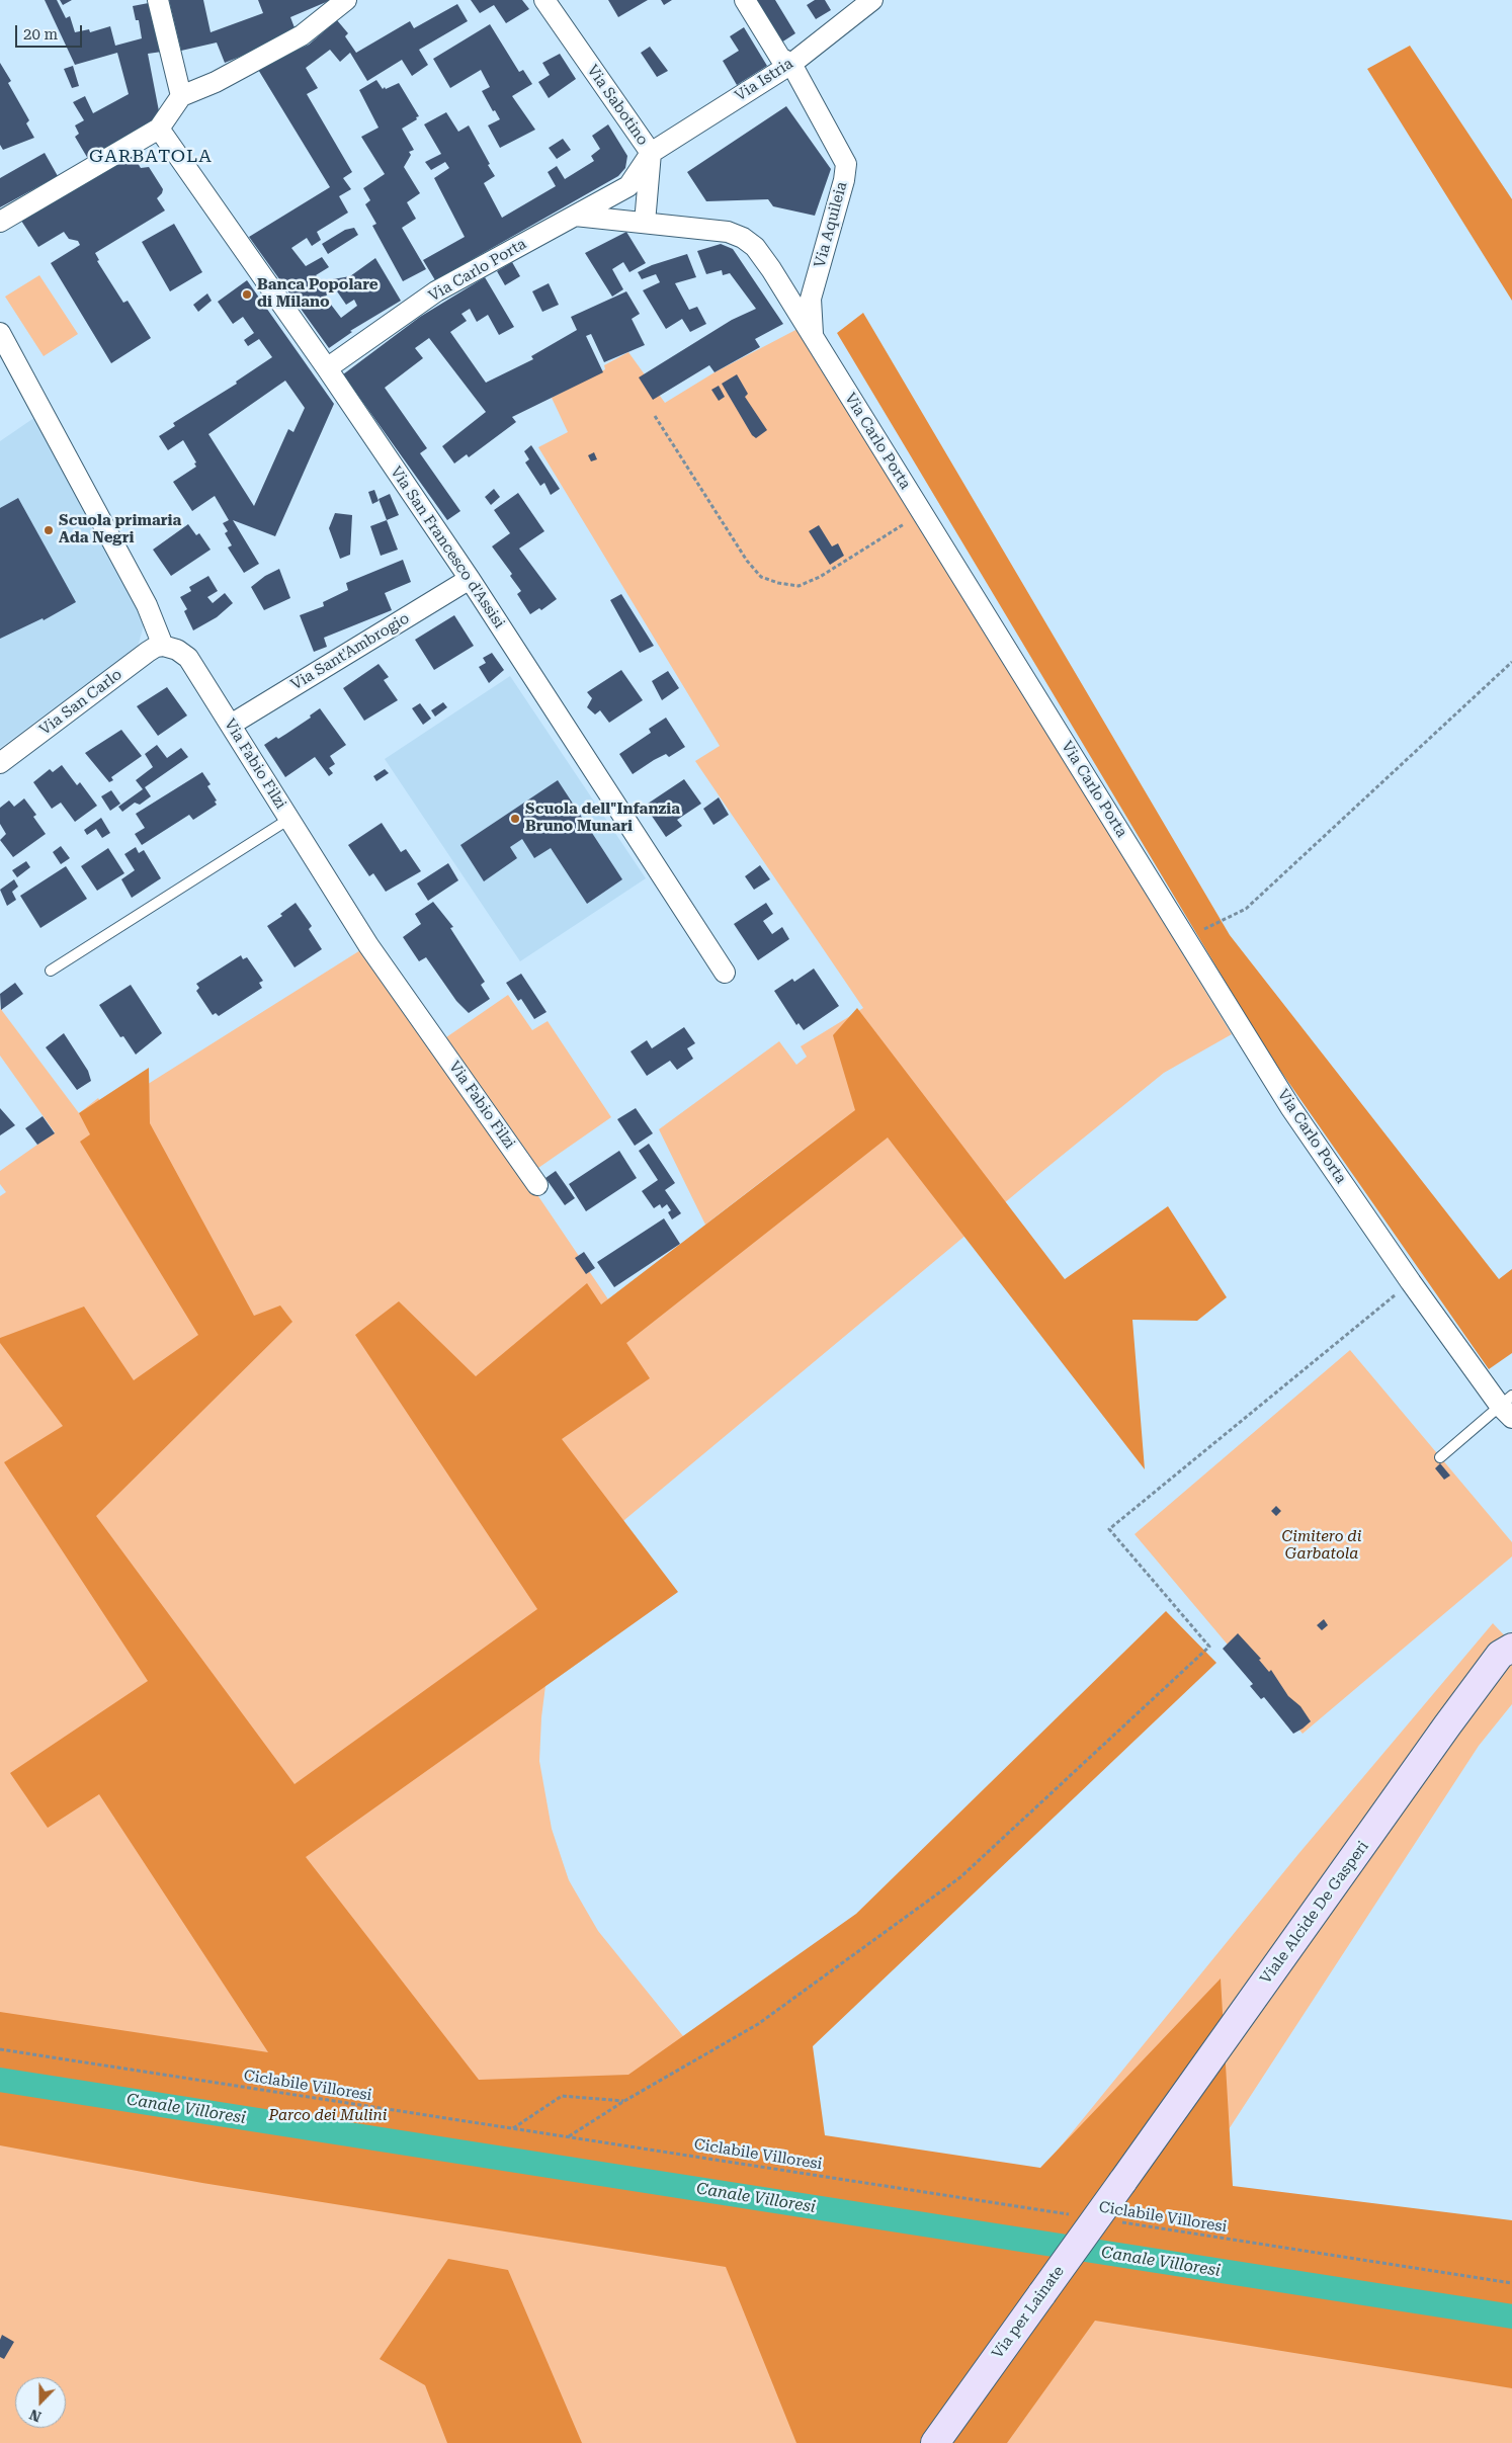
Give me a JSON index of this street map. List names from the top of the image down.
{
  "streets": {
    "street": [
      "Via Istria",
      "Via Sabotino",
      "Via Aquileia",
      "Via Carlo Porta",
      "Via San Francesco d'Assisi",
      "Via Sant'Ambrogio",
      "Via San Carlo",
      "Via Fabio Filzi",
      "Viale Alcide De Gasperi",
      "Via per Lainate"
    ],
    "path": ["Ciclabile Villoresi"]
  },
  "crossings": [
    ["Via Istria", "Via Sabotino"],
    ["Via Istria", "Via Aquileia"],
    ["Via Sabotino", "Via Carlo Porta"],
    ["Via Aquileia", "Via Carlo Porta"],
    ["Via Carlo Porta", "Via San Francesco d'Assisi"],
    ["Via San Francesco d'Assisi", "Via Sant'Ambrogio"],
    ["Via Sant'Ambrogio", "Via Fabio Filzi"],
    ["Via San Carlo", "Via Fabio Filzi"],
    ["Viale Alcide De Gasperi", "Via per Lainate"]
  ],
  "districts": ["GARBATOLA"],
  "water": ["Canale Villoresi"],
  "parks": ["Cimitero di Garbatola", "Parco dei Mulini"],
  "places": ["Banca Popolare di Milano", "Scuola primaria Ada Negri", "Scuola dell\"Infanzia Bruno Munari"],
  "scale_bar": "20 m",
  "north": "bottom"
}
